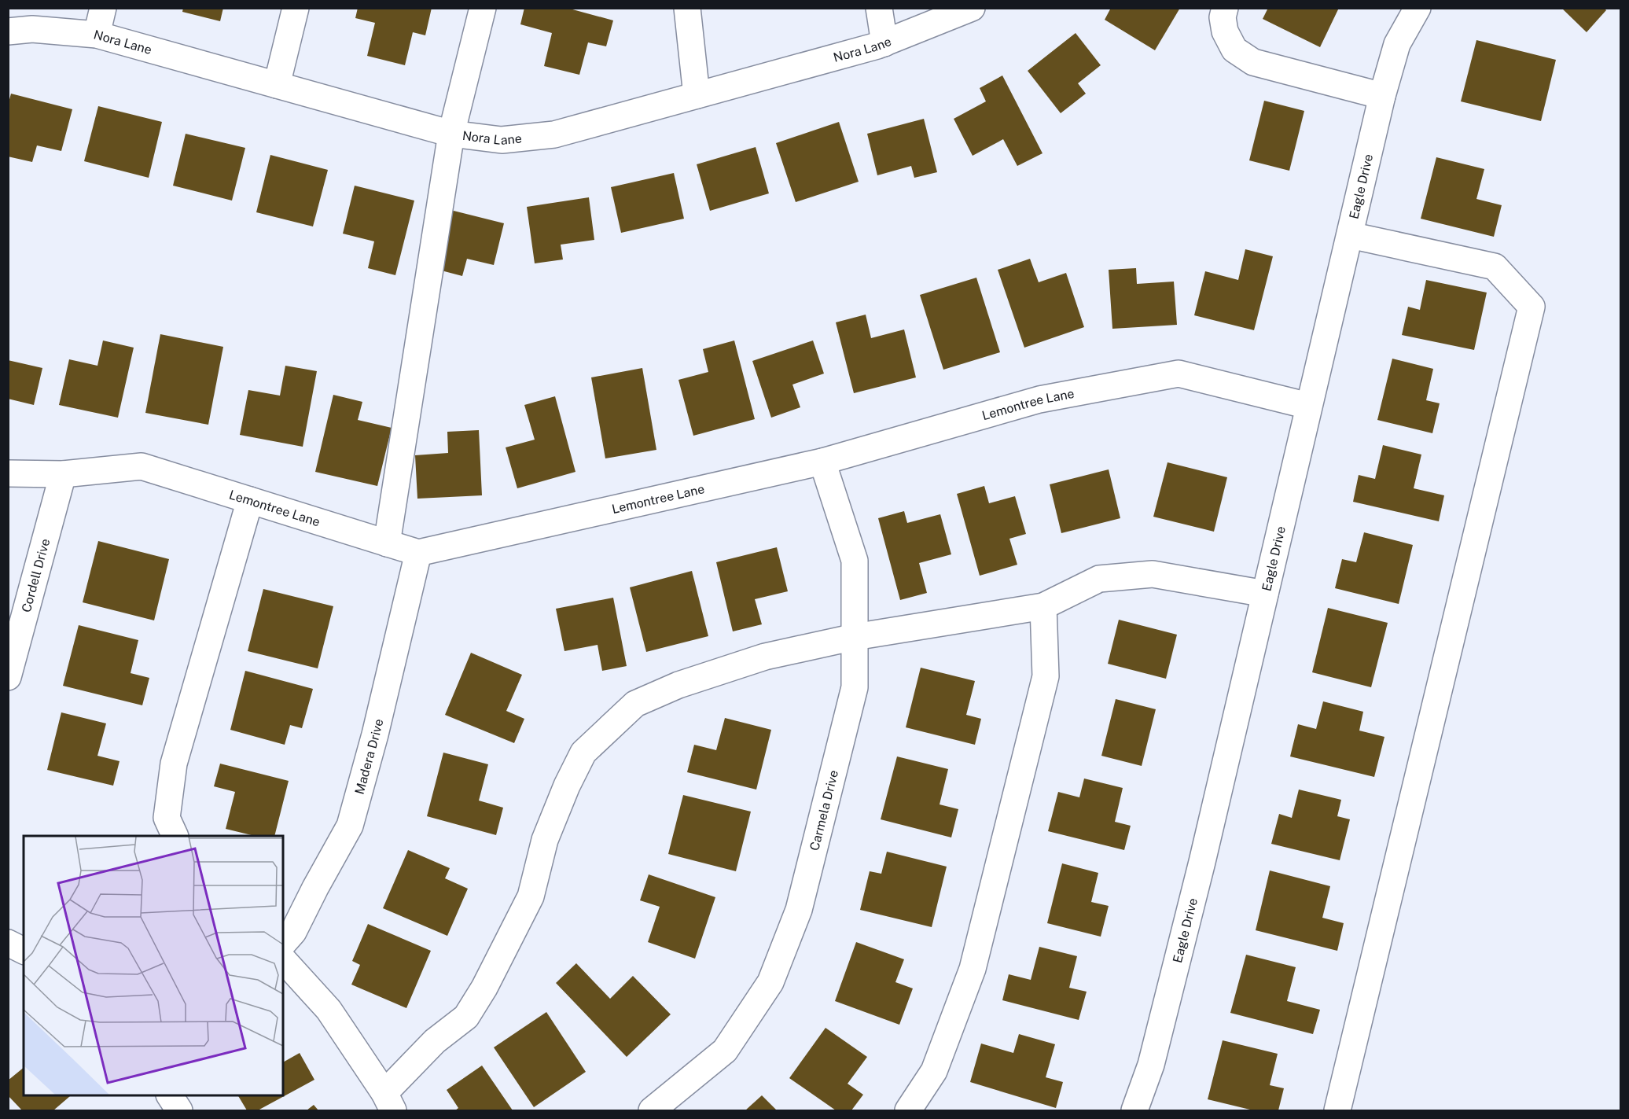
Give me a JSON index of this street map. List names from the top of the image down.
{
  "streets": {
    "street": [
      "Nora Lane",
      "Eagle Drive",
      "Lemontree Lane",
      "Cordell Drive",
      "Madera Drive",
      "Carmela Drive"
    ]
  },
  "crossings": [
    ["Eagle Drive", "Lemontree Lane"],
    ["Lemontree Lane", "Cordell Drive"],
    ["Lemontree Lane", "Madera Drive"],
    ["Lemontree Lane", "Carmela Drive"]
  ]
}
